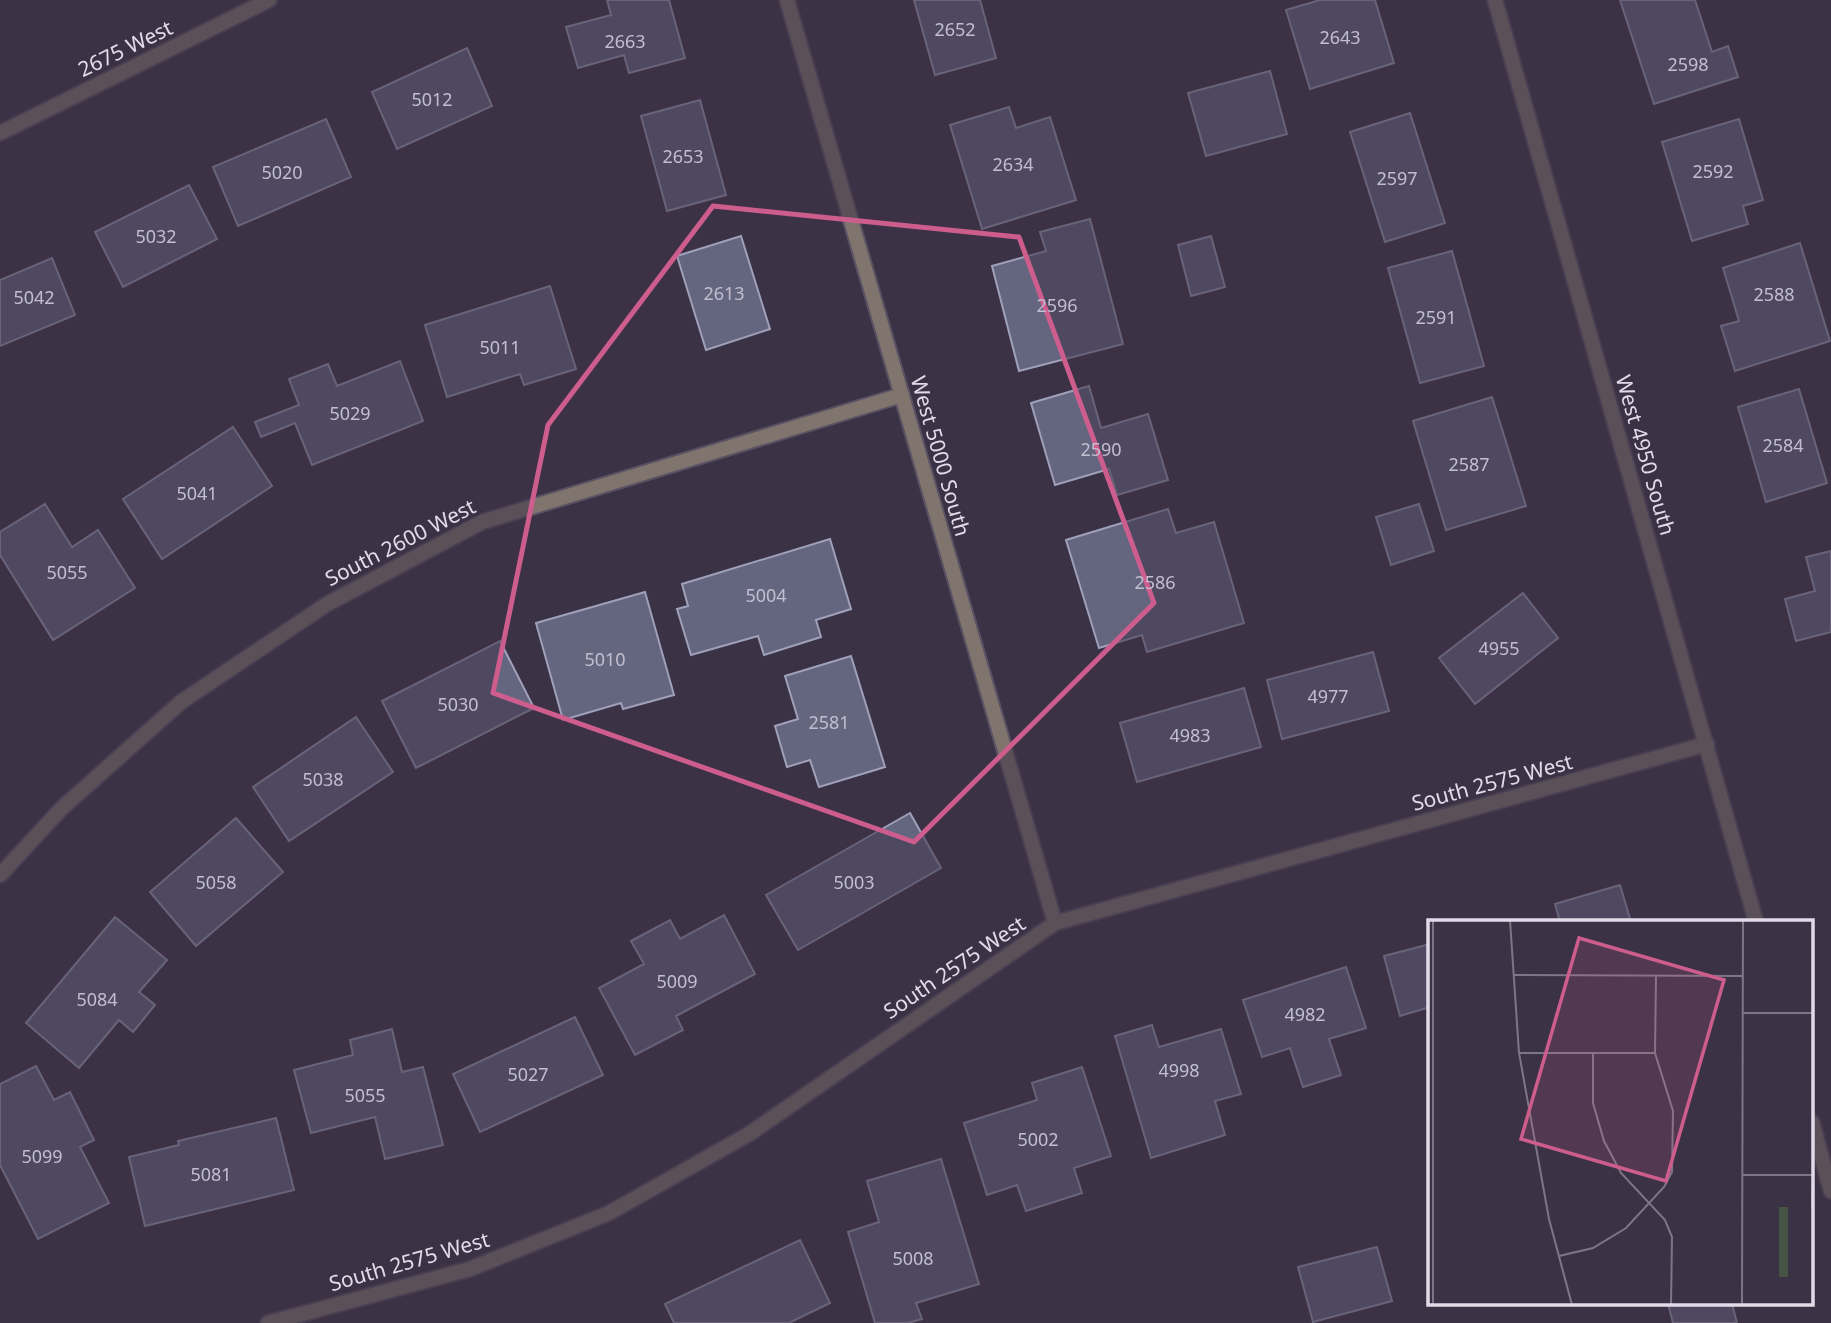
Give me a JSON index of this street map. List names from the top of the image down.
{
  "streets": {
    "street": [
      "2675 West",
      "West 4950 South",
      "West 5000 South",
      "South 2600 West",
      "South 2575 West"
    ]
  },
  "crossings": [
    ["West 4950 South", "South 2575 West"],
    ["West 5000 South", "South 2600 West"],
    ["West 5000 South", "South 2575 West"]
  ],
  "house_numbers": [
    "2652",
    "2643",
    "2663",
    "2598",
    "5012",
    "2653",
    "2634",
    "2592",
    "5020",
    "2597",
    "5032",
    "2613",
    "2588",
    "5042",
    "2596",
    "2591",
    "5011",
    "5029",
    "2584",
    "2590",
    "2587",
    "5041",
    "5055",
    "2586",
    "5004",
    "4955",
    "5010",
    "4977",
    "5030",
    "2581",
    "4983",
    "5038",
    "5058",
    "5003",
    "5009",
    "5084",
    "4982",
    "4998",
    "5027",
    "5055",
    "5002",
    "5099",
    "5081",
    "5008"
  ]
}
